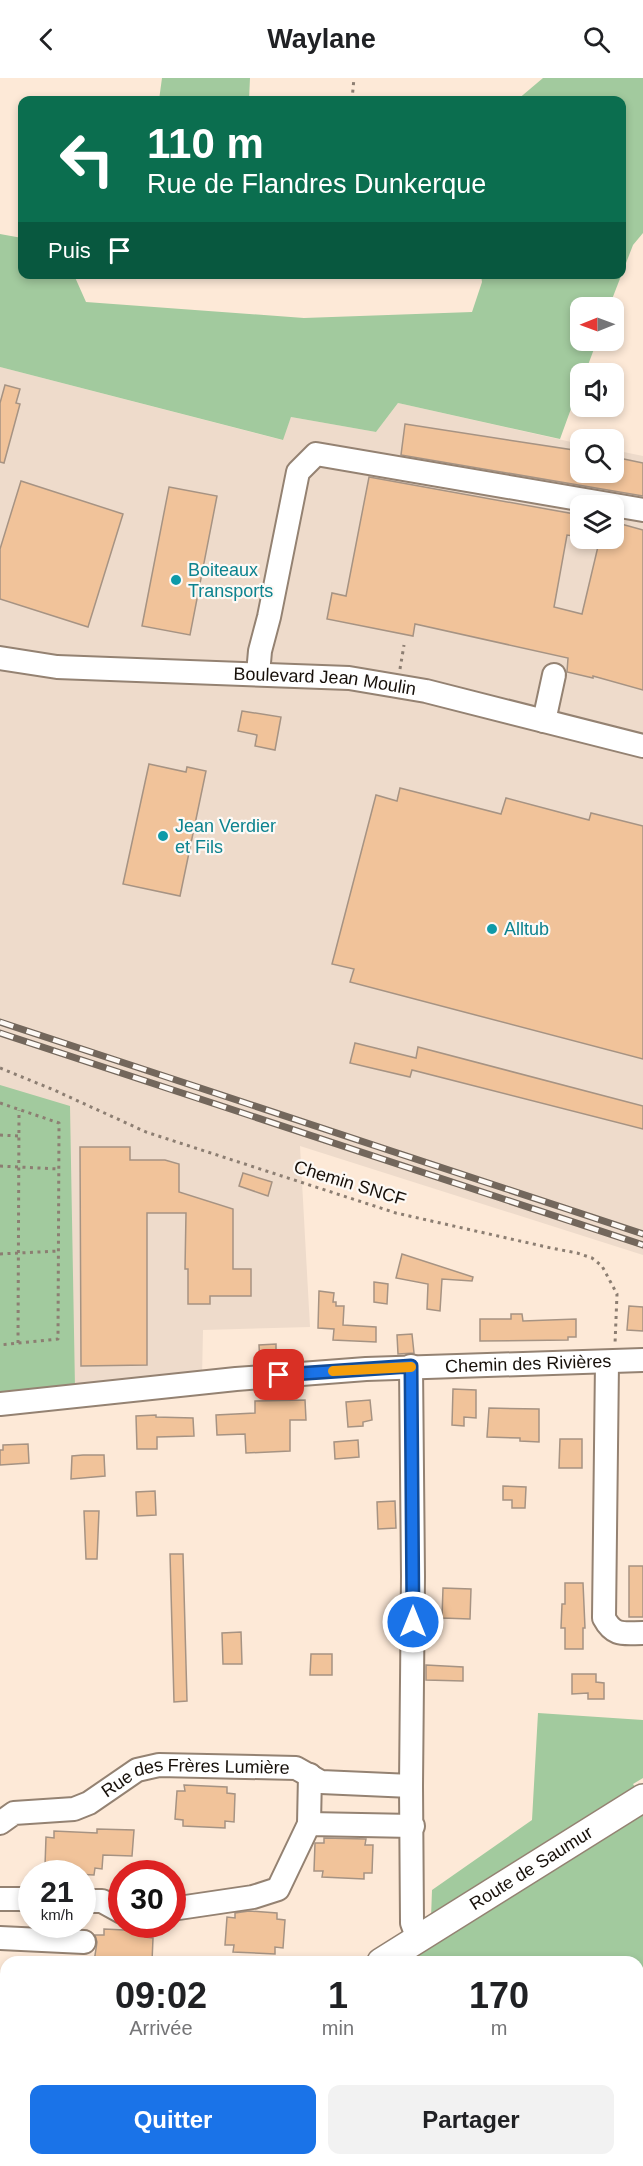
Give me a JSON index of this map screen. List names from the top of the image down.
{
  "streets": {
    "main road": ["Route de Saumur"],
    "street": ["Boulevard Jean Moulin", "Chemin des Rivières", "Rue des Frères Lumière"],
    "path": ["Chemin SNCF"]
  },
  "crossings": [
    ["Chemin SNCF", "Chemin des Rivières"]
  ],
  "places": ["Boiteaux Transports", "Jean Verdier et Fils", "Alltub"],
  "north": "left",
  "page": {
    "header": "Waylane",
    "turn": ["110 m", "Rue de Flandres Dunkerque"],
    "then": "Puis",
    "speed": "21 km/h",
    "limit": "30",
    "eta": [
      "09:02",
      "Arrivée",
      "1",
      "min",
      "170",
      "m"
    ],
    "buttons": ["Quitter", "Partager"]
  }
}
